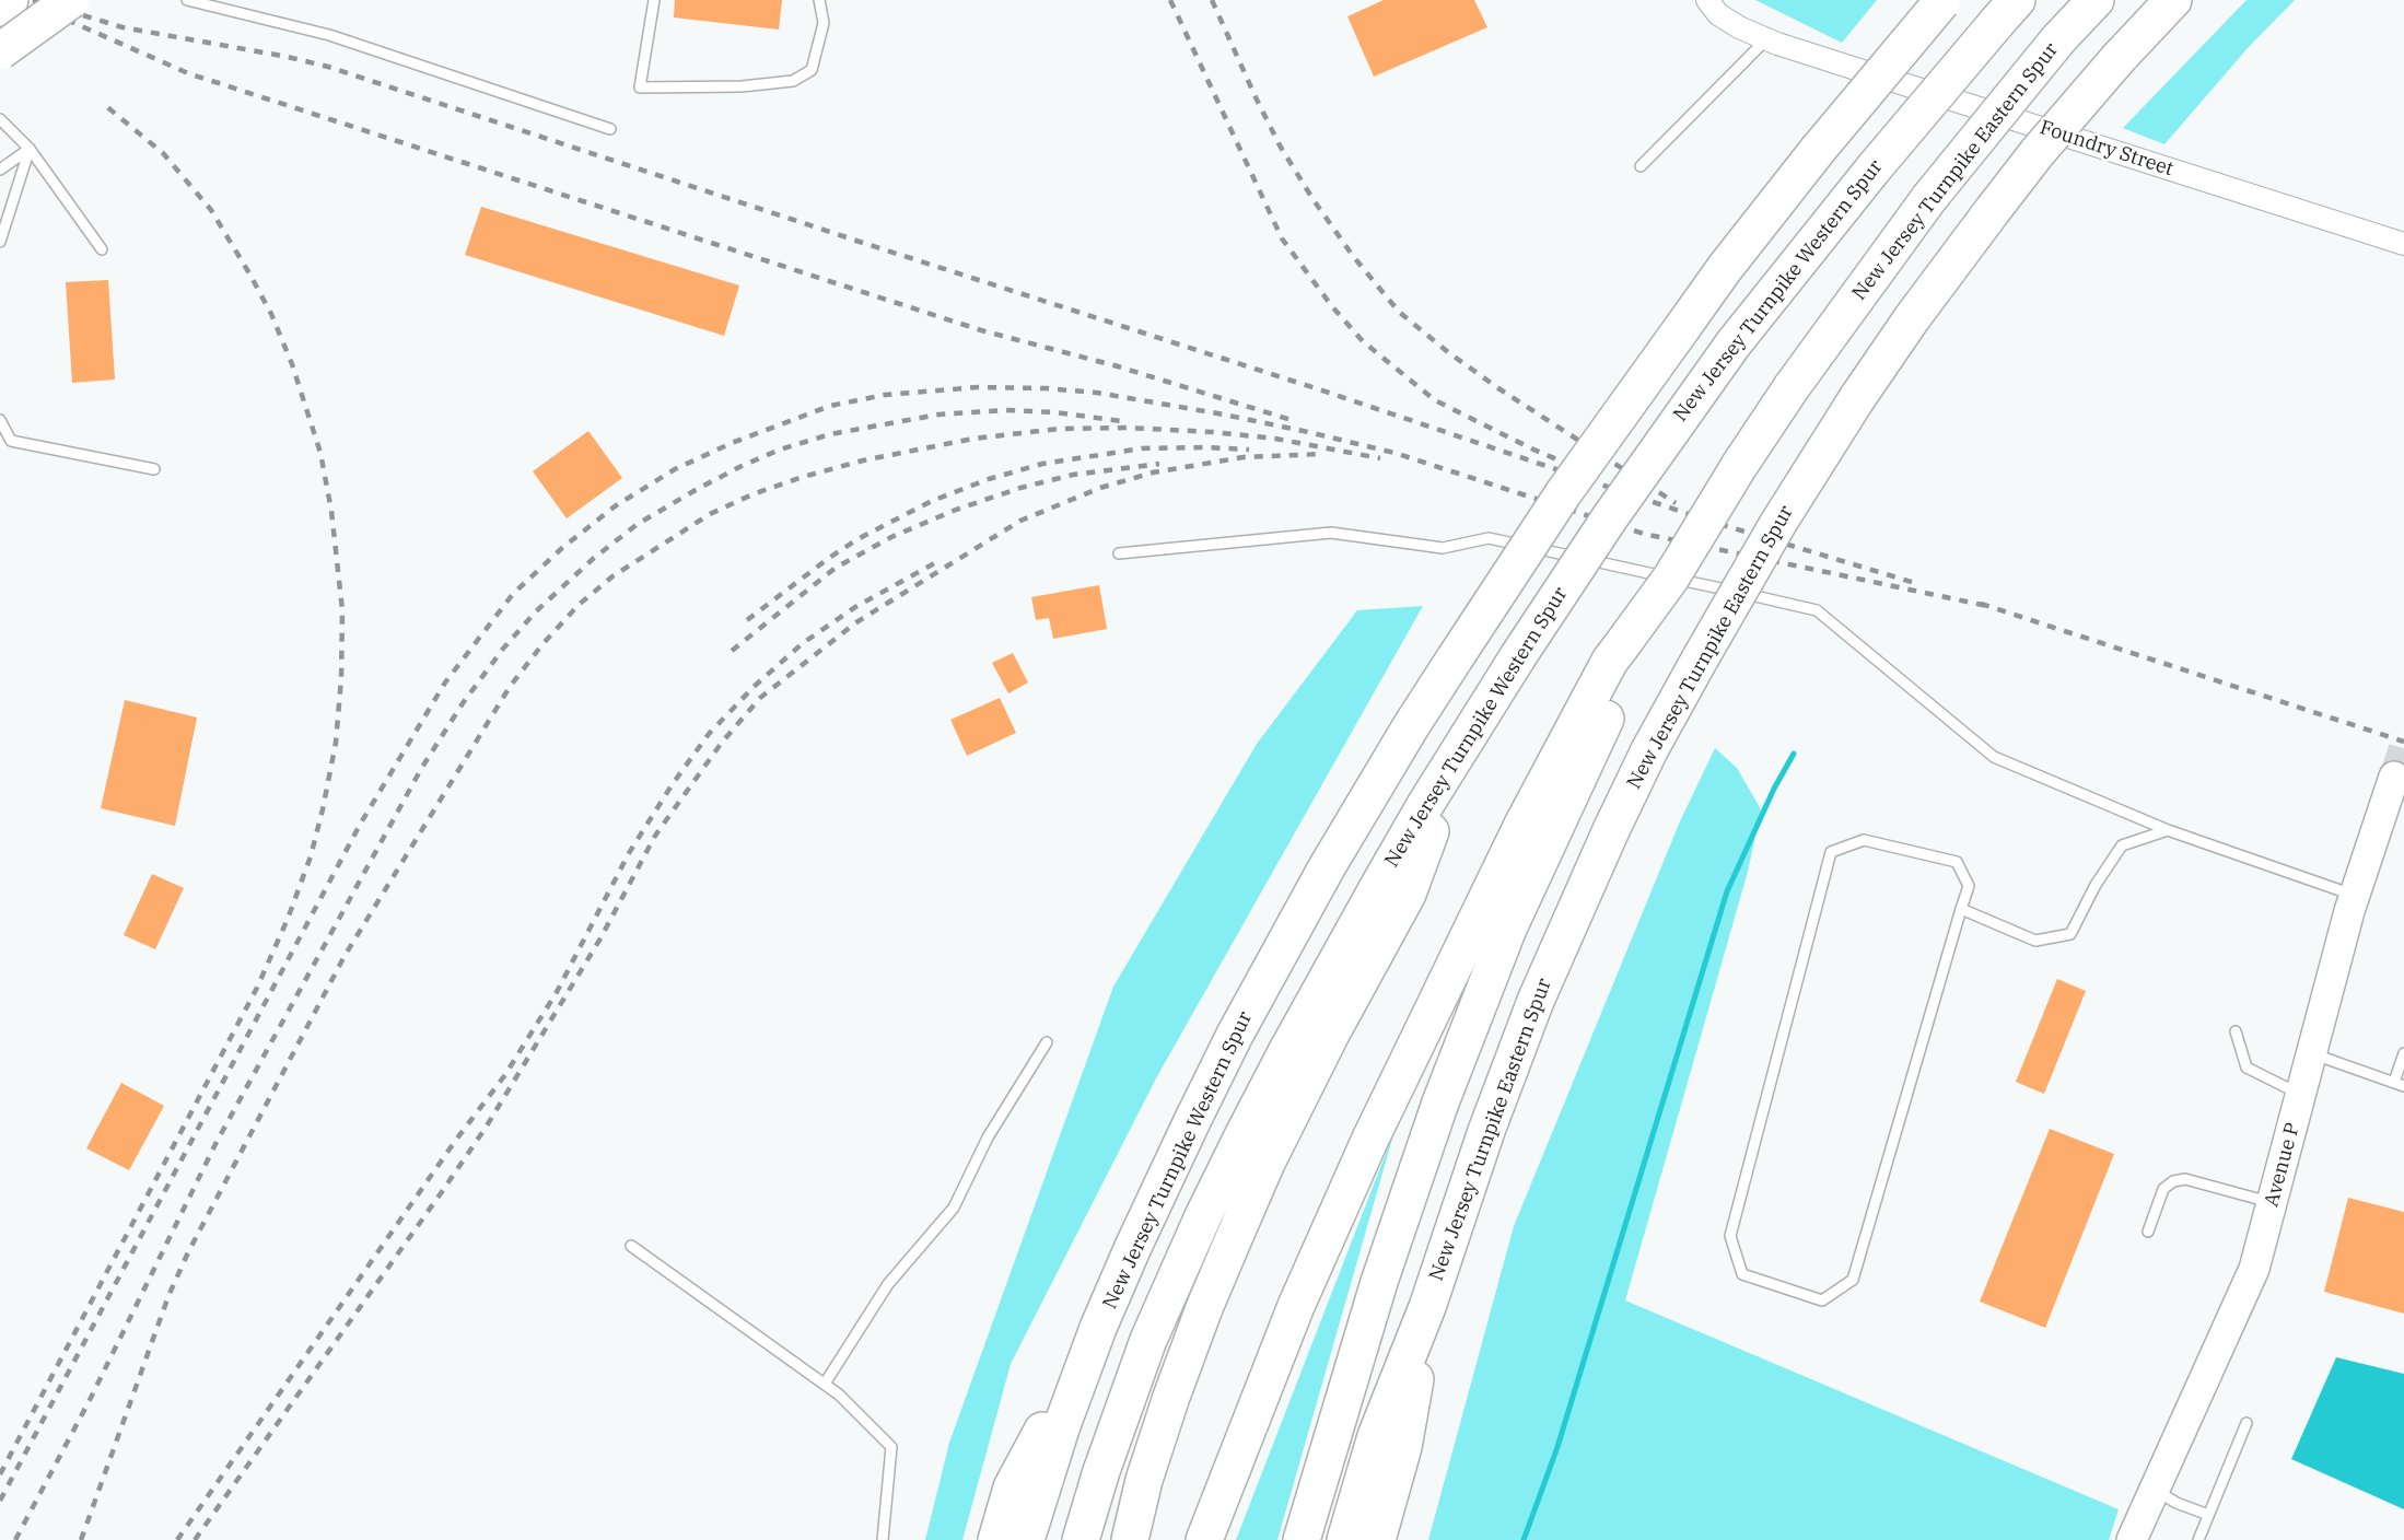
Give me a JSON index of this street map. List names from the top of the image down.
{
  "streets": {
    "highway": ["New Jersey Turnpike Eastern Spur", "New Jersey Turnpike Western Spur"],
    "street": ["Foundry Street", "Avenue P"]
  }
}
